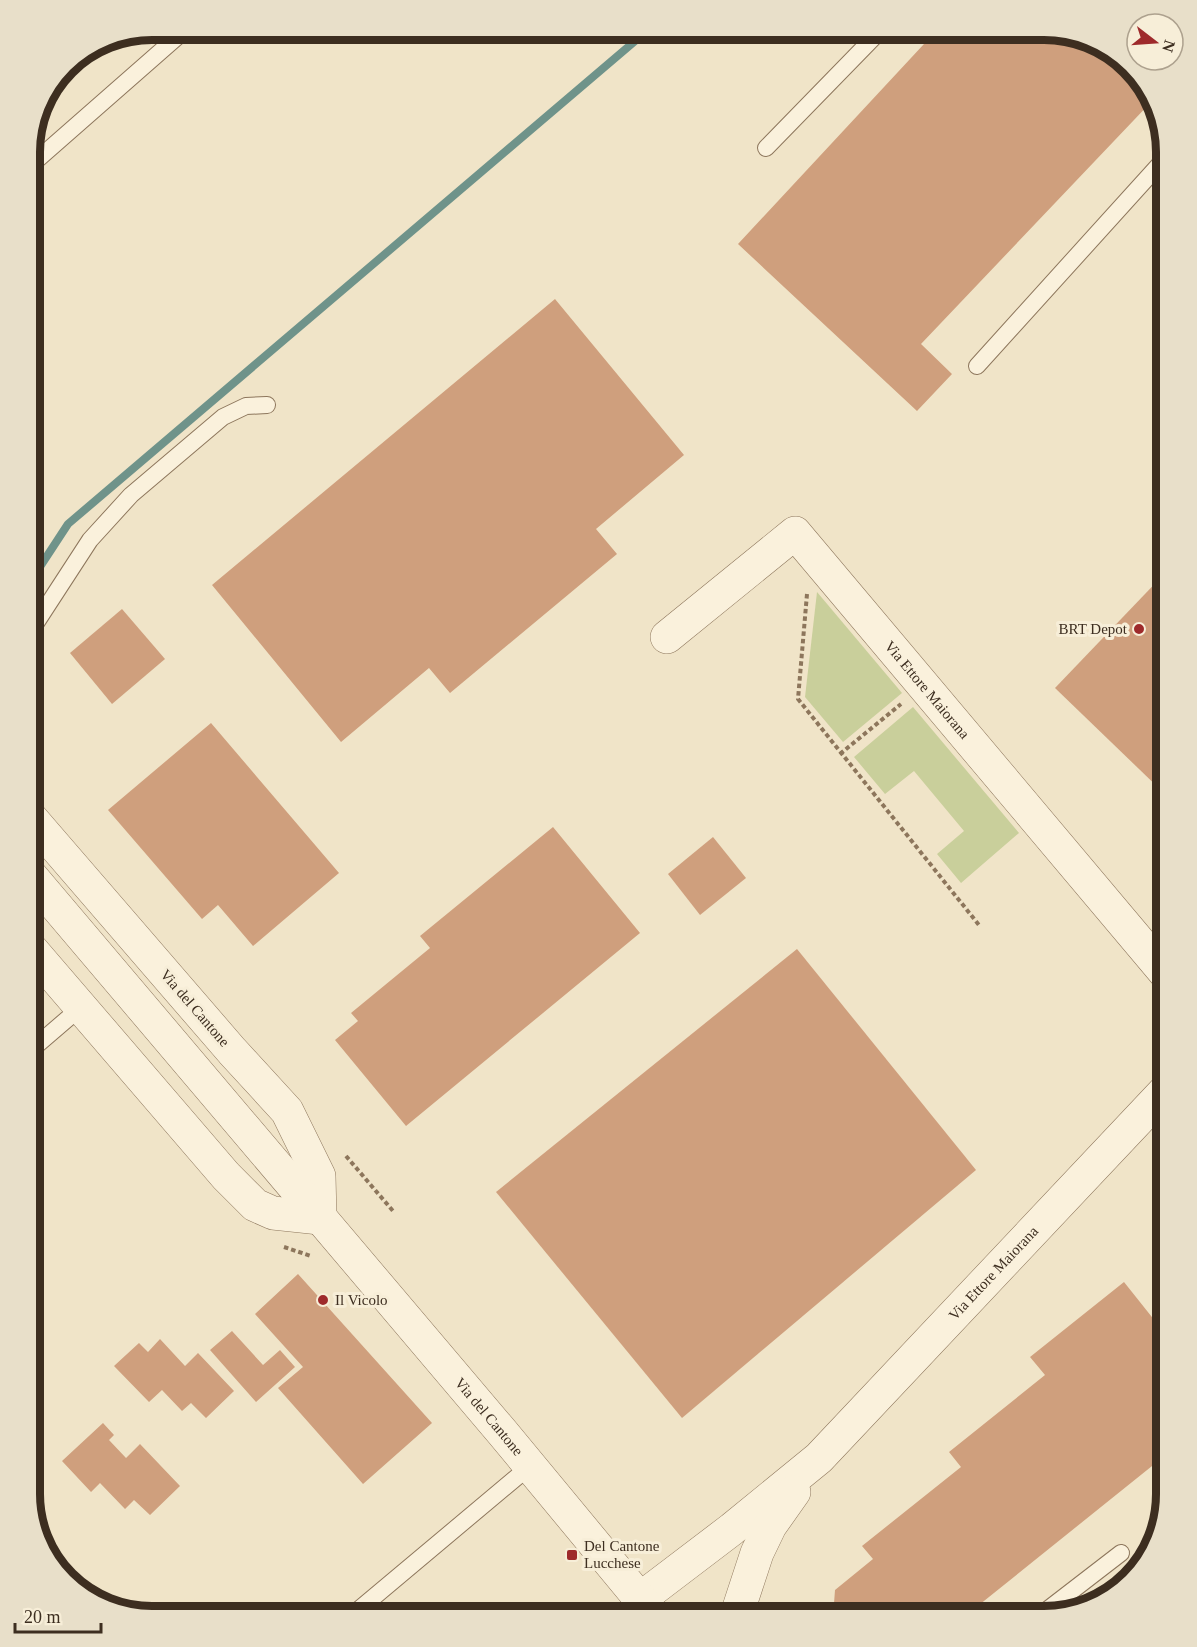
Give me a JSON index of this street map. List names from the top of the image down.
{
  "streets": {
    "street": ["Via Ettore Maiorana", "Via del Cantone"]
  },
  "places": {
    "other": ["BRT Depot", "Il Vicolo"],
    "transit": ["Del Cantone Lucchese"]
  },
  "scale_bar": "20 m",
  "north": "right"
}
